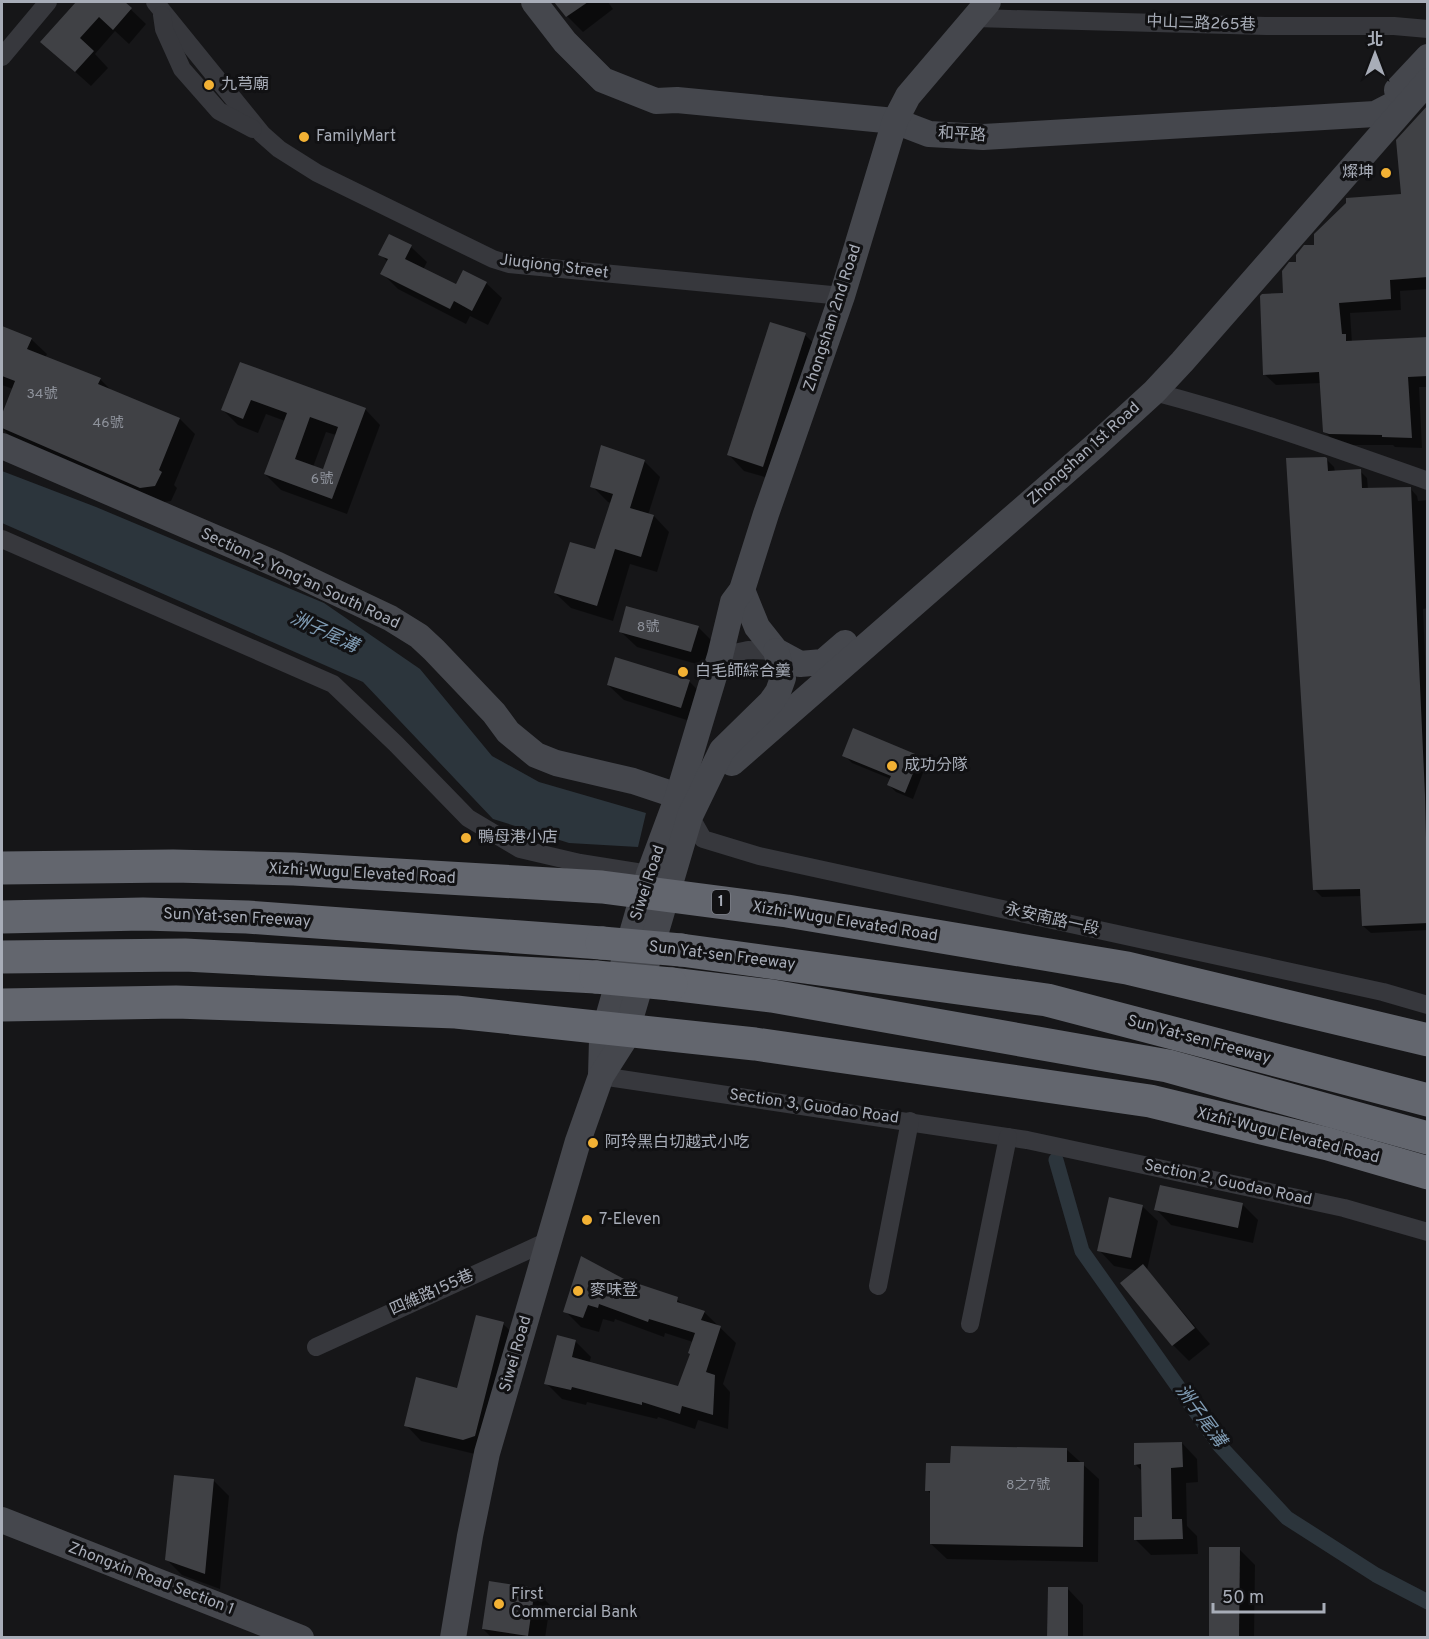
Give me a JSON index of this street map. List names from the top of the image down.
{
  "streets": {
    "highway": ["Xizhi-Wugu Elevated Road", "1", "Sun Yat-sen Freeway"],
    "street": [
      "中山二路265巷",
      "和平路",
      "Jiuqiong Street",
      "Zhongshan 2nd Road",
      "Zhongshan 1st Road",
      "Section 2, Yong'an South Road",
      "Siwei Road",
      "永安南路一段",
      "Section 3, Guodao Road",
      "Section 2, Guodao Road",
      "四維路155巷",
      "Zhongxin Road Section 1"
    ]
  },
  "crossings": [
    ["中山二路265巷", "Zhongshan 2nd Road"],
    ["和平路", "Zhongshan 2nd Road"],
    ["和平路", "Zhongshan 1st Road"],
    ["Jiuqiong Street", "Zhongshan 2nd Road"],
    ["Zhongshan 2nd Road", "Zhongshan 1st Road"],
    ["Zhongshan 2nd Road", "Section 2, Yong'an South Road"],
    ["Zhongshan 2nd Road", "Siwei Road"],
    ["Zhongshan 2nd Road", "永安南路一段"],
    ["Zhongshan 1st Road", "Section 2, Yong'an South Road"],
    ["Zhongshan 1st Road", "Siwei Road"],
    ["Zhongshan 1st Road", "永安南路一段"],
    ["Section 2, Yong'an South Road", "Siwei Road"],
    ["Section 2, Yong'an South Road", "永安南路一段"],
    ["Siwei Road", "永安南路一段"],
    ["Siwei Road", "Section 3, Guodao Road"],
    ["Siwei Road", "四維路155巷"],
    ["Section 3, Guodao Road", "Section 2, Guodao Road"]
  ],
  "water": ["洲子尾溝"],
  "places": [
    "九芎廟",
    "FamilyMart",
    "燦坤",
    "白毛師綜合羹",
    "成功分隊",
    "鴨母港小店",
    "阿玲黑白切越式小吃",
    "7-Eleven",
    "麥味登",
    "First Commercial Bank"
  ],
  "house_numbers": [
    "34號",
    "46號",
    "6號",
    "8號",
    "8之7號"
  ],
  "scale_bar": "50 m",
  "north": "top"
}
